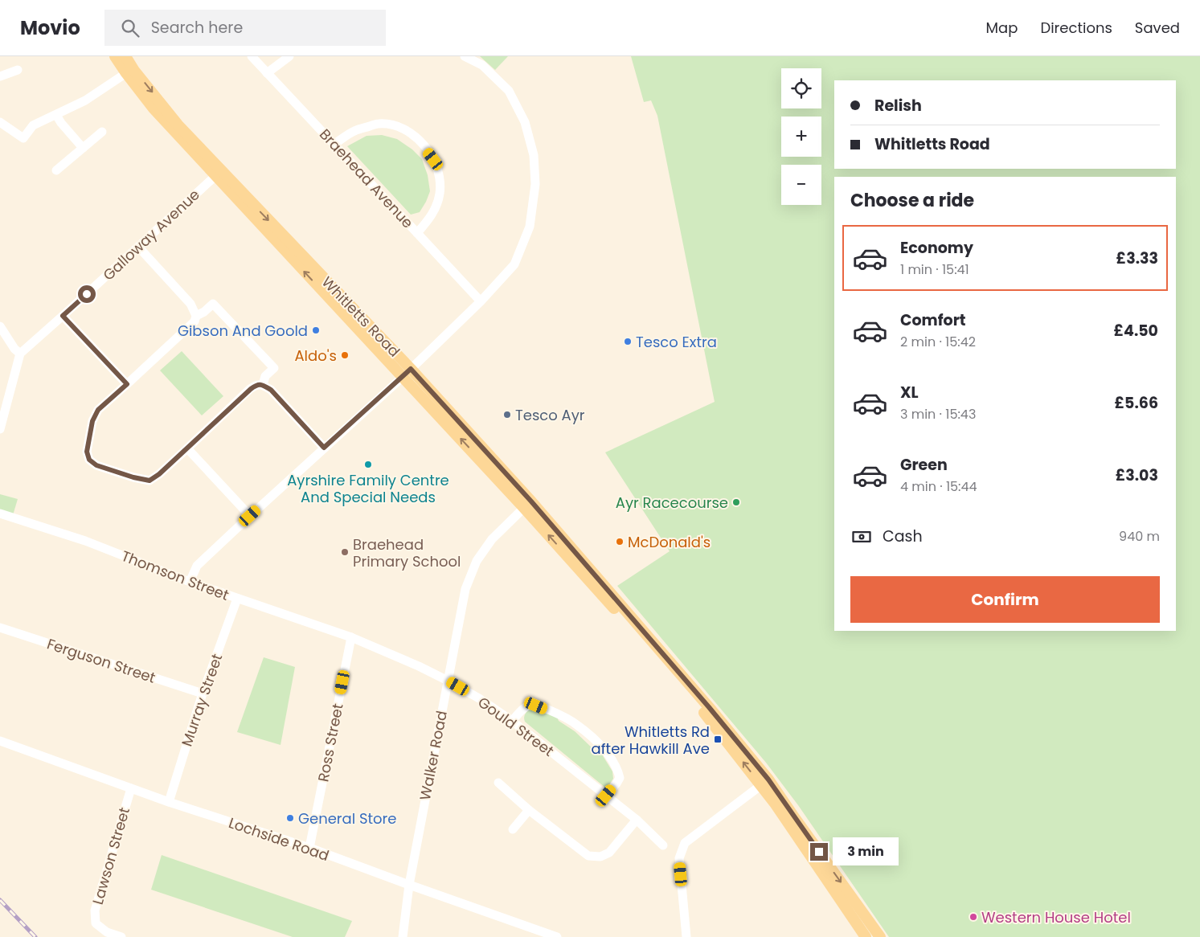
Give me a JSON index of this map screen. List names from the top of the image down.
{
  "streets": {
    "main road": ["Whitletts Road"],
    "street": [
      "Braehead Avenue",
      "Galloway Avenue",
      "Thomson Street",
      "Ferguson Street",
      "Murray Street",
      "Gould Street",
      "Ross Street",
      "Walker Road",
      "Lochside Road",
      "Lawson Street"
    ]
  },
  "crossings": [
    ["Galloway Avenue", "Whitletts Road"],
    ["Whitletts Road", "Walker Road"],
    ["Thomson Street", "Murray Street"],
    ["Thomson Street", "Gould Street"],
    ["Thomson Street", "Ross Street"],
    ["Ferguson Street", "Murray Street"],
    ["Murray Street", "Lochside Road"],
    ["Gould Street", "Ross Street"],
    ["Gould Street", "Walker Road"],
    ["Ross Street", "Lochside Road"],
    ["Walker Road", "Lochside Road"],
    ["Lochside Road", "Lawson Street"]
  ],
  "places": {
    "other": [
      "Gibson And Goold",
      "Tesco Extra",
      "Aldo's",
      "Tesco Ayr",
      "Ayrshire Family Centre And Special Needs",
      "Ayr Racecourse",
      "McDonald's",
      "Braehead Primary School",
      "General Store",
      "Western House Hotel"
    ],
    "transit": ["Whitletts Rd after Hawkill Ave"]
  },
  "page": {
    "header": "Movio",
    "search": "Search here",
    "nav": ["Map", "Directions", "Saved"],
    "map_buttons": ["+", "−"],
    "banner": ["Relish", "Whitletts Road"],
    "heading": "Choose a ride",
    "list": [
      {
        "name": "Economy",
        "note": "1 min · 15:41",
        "value": "£3.33"
      },
      {
        "name": "Comfort",
        "note": "2 min · 15:42",
        "value": "£4.50"
      },
      {
        "name": "XL",
        "note": "3 min · 15:43",
        "value": "£5.66"
      },
      {
        "name": "Green",
        "note": "4 min · 15:44",
        "value": "£3.03"
      }
    ],
    "pay": ["Cash", "940 m"],
    "buttons": "Confirm",
    "bubble": "3 min"
  }
}
